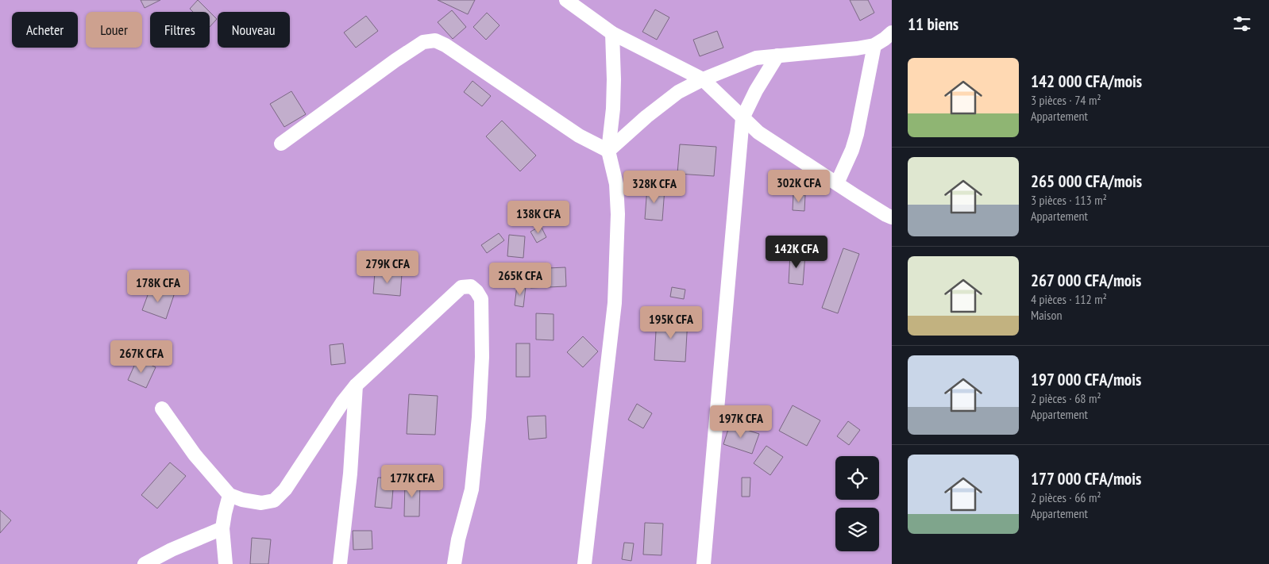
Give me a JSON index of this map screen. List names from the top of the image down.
{
  "page": {
    "heading": "11 biens",
    "chip": [
      "Acheter",
      "Louer",
      "Filtres",
      "Nouveau"
    ],
    "list": [
      {
        "name": "142 000 CFA/mois",
        "note": "3 pièces · 74 m² · Appartement"
      },
      {
        "name": "265 000 CFA/mois",
        "note": "3 pièces · 113 m² · Appartement"
      },
      {
        "name": "267 000 CFA/mois",
        "note": "4 pièces · 112 m² · Maison"
      },
      {
        "name": "197 000 CFA/mois",
        "note": "2 pièces · 68 m² · Appartement"
      },
      {
        "name": "177 000 CFA/mois",
        "note": "2 pièces · 66 m² · Appartement"
      }
    ],
    "price": [
      "302K CFA",
      "328K CFA",
      "138K CFA",
      "142K CFA",
      "279K CFA",
      "265K CFA",
      "178K CFA",
      "195K CFA",
      "267K CFA",
      "197K CFA",
      "177K CFA"
    ]
  }
}
